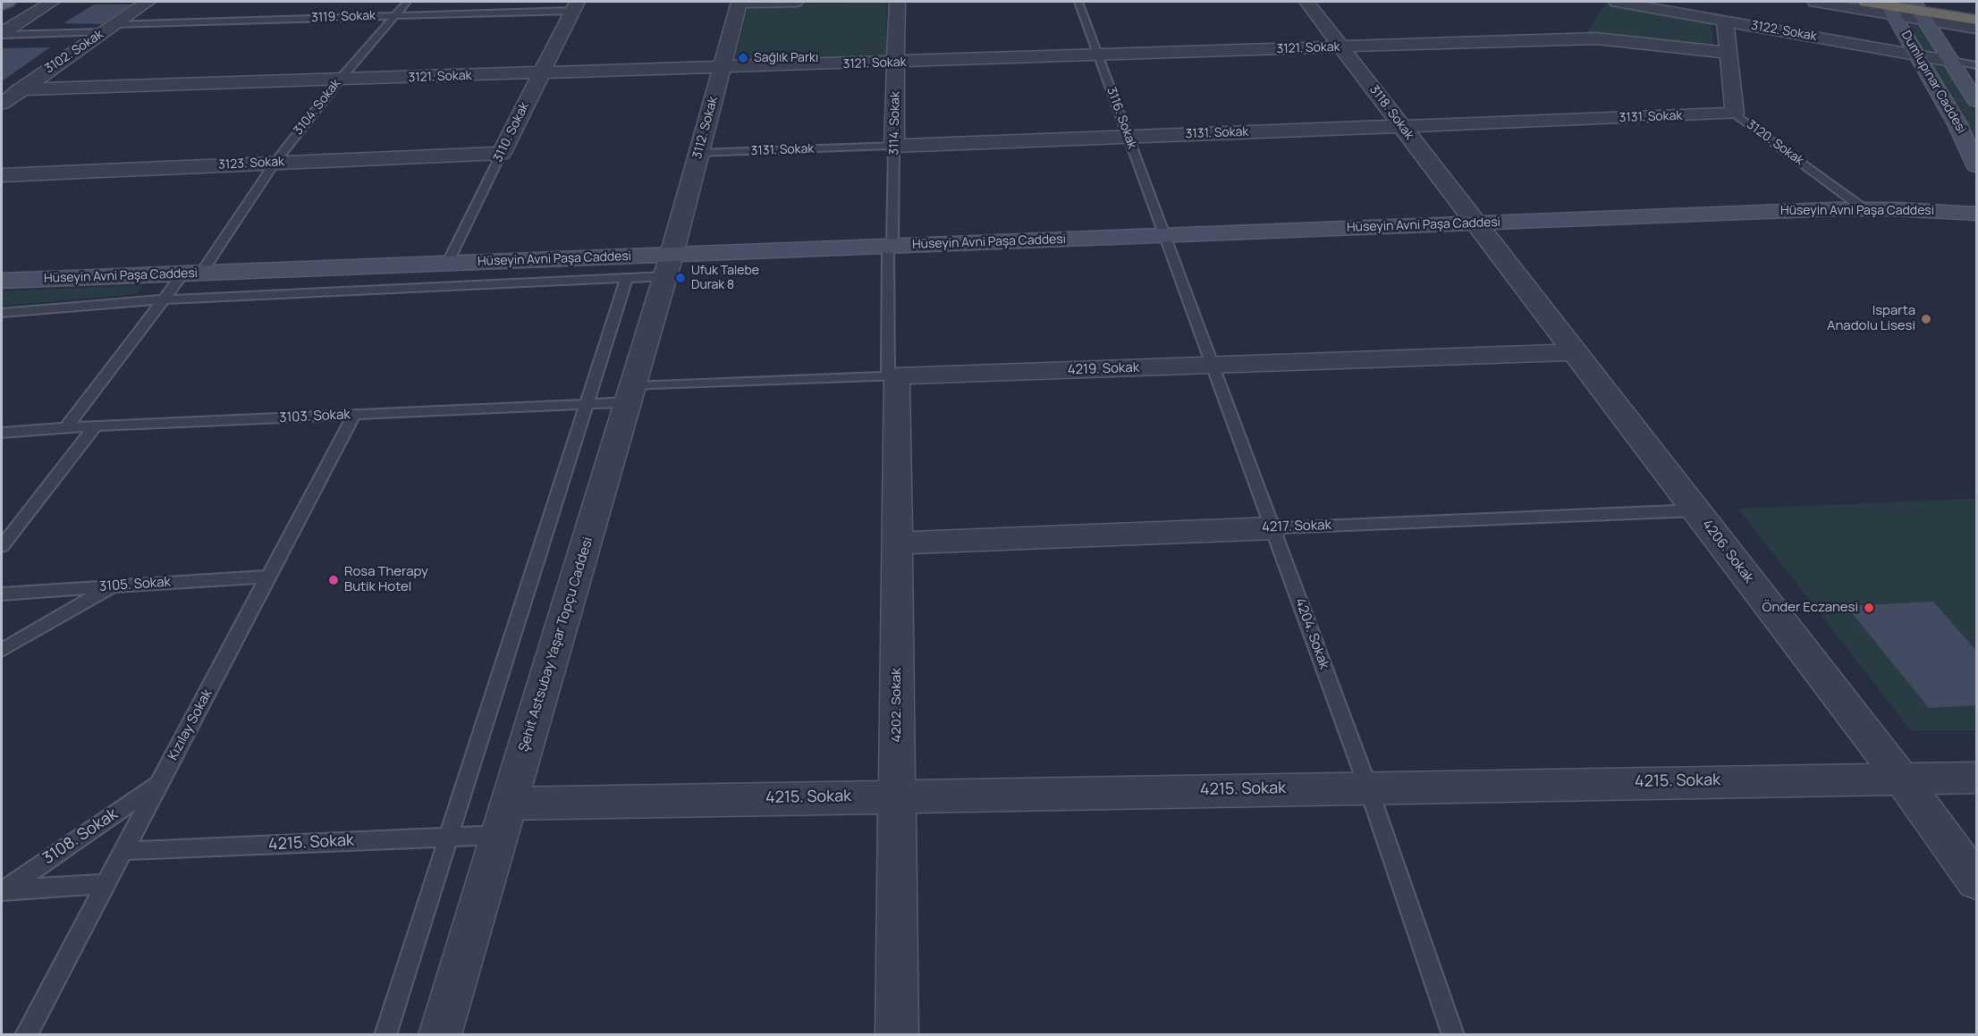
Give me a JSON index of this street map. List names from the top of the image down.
{
  "streets": {
    "main road": ["Dumlupınar Caddesi", "Hüseyin Avni Paşa Caddesi"],
    "street": [
      "3122. Sokak",
      "3121. Sokak",
      "3102. Sokak",
      "3118. Sokak",
      "3131. Sokak",
      "3114. Sokak",
      "3112. Sokak",
      "3110. Sokak",
      "3120. Sokak",
      "3123. Sokak",
      "4219. Sokak",
      "4217. Sokak",
      "4206. Sokak",
      "Şehit Astsubay Yaşar Topçu Caddesi",
      "4202. Sokak",
      "4215. Sokak"
    ],
    "lane": [
      "3119. Sokak",
      "3104. Sokak",
      "3116. Sokak",
      "3103. Sokak",
      "3105. Sokak",
      "4204. Sokak",
      "Kızılay Sokak",
      "3108. Sokak"
    ]
  },
  "crossings": [
    ["3119. Sokak", "3102. Sokak"],
    ["3119. Sokak", "3104. Sokak"],
    ["3119. Sokak", "3110. Sokak"],
    ["3122. Sokak", "Dumlupınar Caddesi"],
    ["3122. Sokak", "3120. Sokak"],
    ["3121. Sokak", "3102. Sokak"],
    ["3121. Sokak", "3104. Sokak"],
    ["3121. Sokak", "3118. Sokak"],
    ["3121. Sokak", "3116. Sokak"],
    ["3121. Sokak", "3114. Sokak"],
    ["3121. Sokak", "3112. Sokak"],
    ["3121. Sokak", "3110. Sokak"],
    ["3121. Sokak", "3120. Sokak"],
    ["3104. Sokak", "3123. Sokak"],
    ["3104. Sokak", "Hüseyin Avni Paşa Caddesi"],
    ["3104. Sokak", "3103. Sokak"],
    ["3118. Sokak", "3131. Sokak"],
    ["3118. Sokak", "Hüseyin Avni Paşa Caddesi"],
    ["3118. Sokak", "4206. Sokak"],
    ["3131. Sokak", "3116. Sokak"],
    ["3131. Sokak", "3114. Sokak"],
    ["3131. Sokak", "3112. Sokak"],
    ["3131. Sokak", "3120. Sokak"],
    ["3116. Sokak", "Hüseyin Avni Paşa Caddesi"],
    ["3116. Sokak", "4204. Sokak"],
    ["3114. Sokak", "Hüseyin Avni Paşa Caddesi"],
    ["3114. Sokak", "4202. Sokak"],
    ["3112. Sokak", "Hüseyin Avni Paşa Caddesi"],
    ["3112. Sokak", "Şehit Astsubay Yaşar Topçu Caddesi"],
    ["3110. Sokak", "3123. Sokak"],
    ["3110. Sokak", "Hüseyin Avni Paşa Caddesi"],
    ["3120. Sokak", "Hüseyin Avni Paşa Caddesi"],
    ["Hüseyin Avni Paşa Caddesi", "4206. Sokak"],
    ["Hüseyin Avni Paşa Caddesi", "4204. Sokak"],
    ["Hüseyin Avni Paşa Caddesi", "Şehit Astsubay Yaşar Topçu Caddesi"],
    ["Hüseyin Avni Paşa Caddesi", "4202. Sokak"],
    ["4219. Sokak", "3103. Sokak"],
    ["4219. Sokak", "4206. Sokak"],
    ["4219. Sokak", "4204. Sokak"],
    ["4219. Sokak", "Şehit Astsubay Yaşar Topçu Caddesi"],
    ["4219. Sokak", "4202. Sokak"],
    ["3103. Sokak", "Şehit Astsubay Yaşar Topçu Caddesi"],
    ["3103. Sokak", "Kızılay Sokak"],
    ["4217. Sokak", "4206. Sokak"],
    ["4217. Sokak", "4204. Sokak"],
    ["4217. Sokak", "4202. Sokak"],
    ["4206. Sokak", "4215. Sokak"],
    ["3105. Sokak", "Kızılay Sokak"],
    ["4204. Sokak", "4215. Sokak"],
    ["Şehit Astsubay Yaşar Topçu Caddesi", "4215. Sokak"],
    ["4202. Sokak", "4215. Sokak"],
    ["Kızılay Sokak", "4215. Sokak"],
    ["Kızılay Sokak", "3108. Sokak"]
  ],
  "places": [
    "Sağlık Parkı",
    "Ufuk Talebe Durak 8",
    "Isparta Anadolu Lisesi",
    "Rosa Therapy Butik Hotel",
    "Önder Eczanesi"
  ]
}
